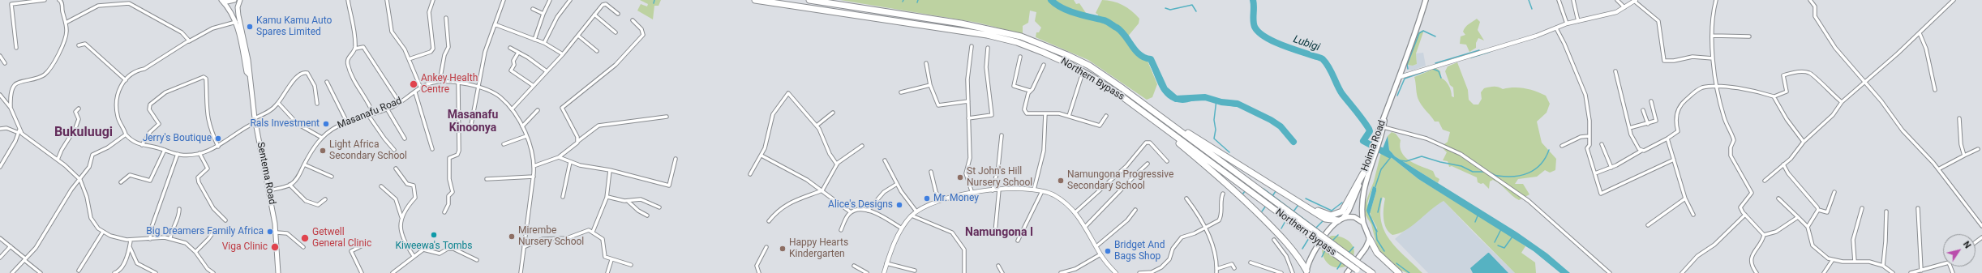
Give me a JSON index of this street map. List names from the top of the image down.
{
  "streets": {
    "highway": ["Northern Bypass"],
    "main road": ["Hoima Road", "Sentema Road"],
    "street": ["Masanafu Road"]
  },
  "districts": ["Masanafu Kinoonya", "Bukuluugi", "Namungona I"],
  "water": ["Lubigi"],
  "places": [
    "Kamu Kamu Auto Spares Limited",
    "Ankey Health Centre",
    "Rals Investment",
    "Jerry's Boutique",
    "Light Africa Secondary School",
    "St John's Hill Nursery School",
    "Namungona Progressive Secondary School",
    "Mr. Money",
    "Alice's Designs",
    "Big Dreamers Family Africa",
    "Kiweewa's Tombs",
    "Mirembe Nursery School",
    "Getwell General Clinic",
    "Viga Clinic",
    "Happy Hearts Kindergarten",
    "Bridget And Bags Shop"
  ],
  "north": "top right"
}
